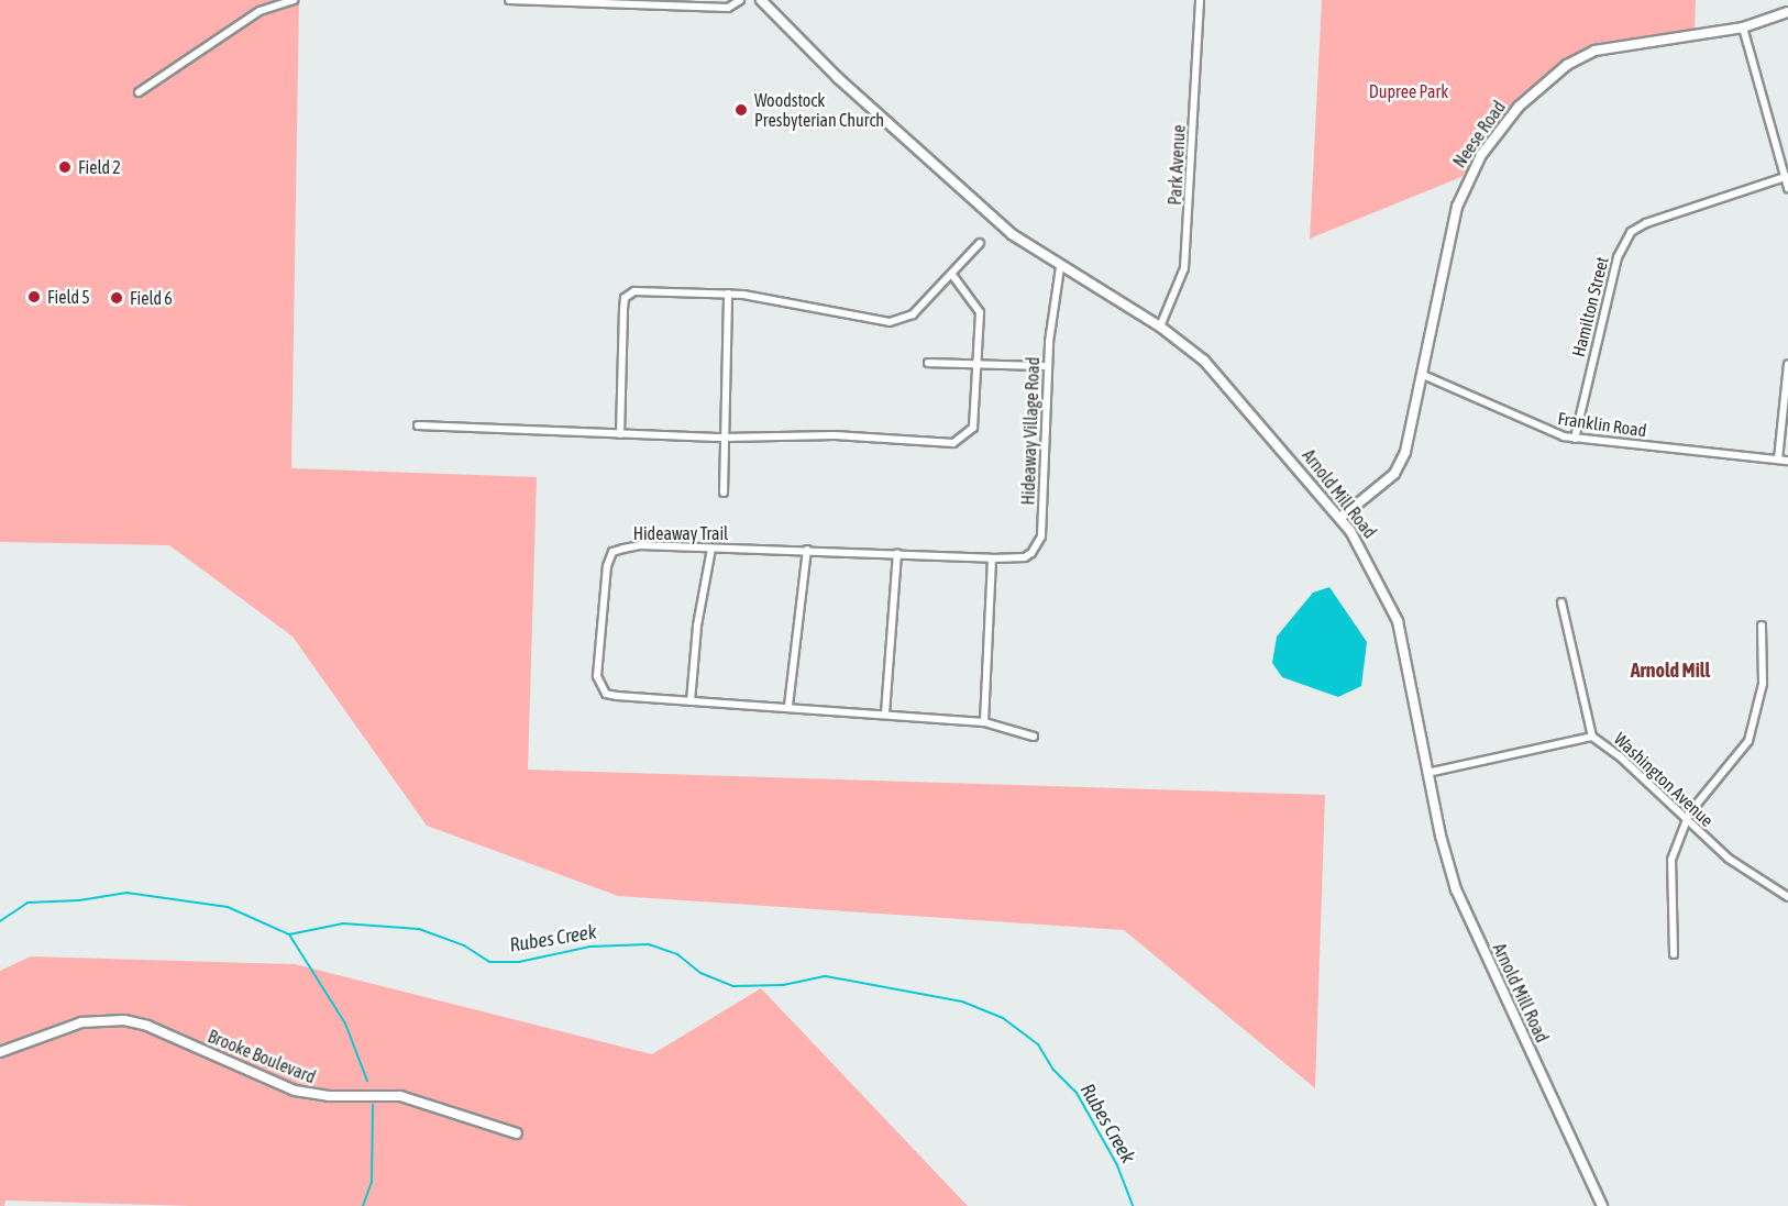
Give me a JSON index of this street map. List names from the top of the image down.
{
  "streets": {
    "main road": ["Neese Road", "Arnold Mill Road", "Brooke Boulevard"],
    "street": [
      "Park Avenue",
      "Hamilton Street",
      "Franklin Road",
      "Hideaway Village Road",
      "Hideaway Trail",
      "Washington Avenue"
    ]
  },
  "crossings": [
    ["Neese Road", "Franklin Road"],
    ["Neese Road", "Arnold Mill Road"],
    ["Park Avenue", "Arnold Mill Road"],
    ["Hamilton Street", "Franklin Road"],
    ["Hideaway Village Road", "Arnold Mill Road"],
    ["Hideaway Village Road", "Hideaway Trail"],
    ["Arnold Mill Road", "Washington Avenue"]
  ],
  "districts": ["Arnold Mill"],
  "water": ["Rubes Creek"],
  "parks": ["Dupree Park"],
  "places": [
    "Woodstock Presbyterian Church",
    "Field 2",
    "Field 5",
    "Field 6"
  ]
}
